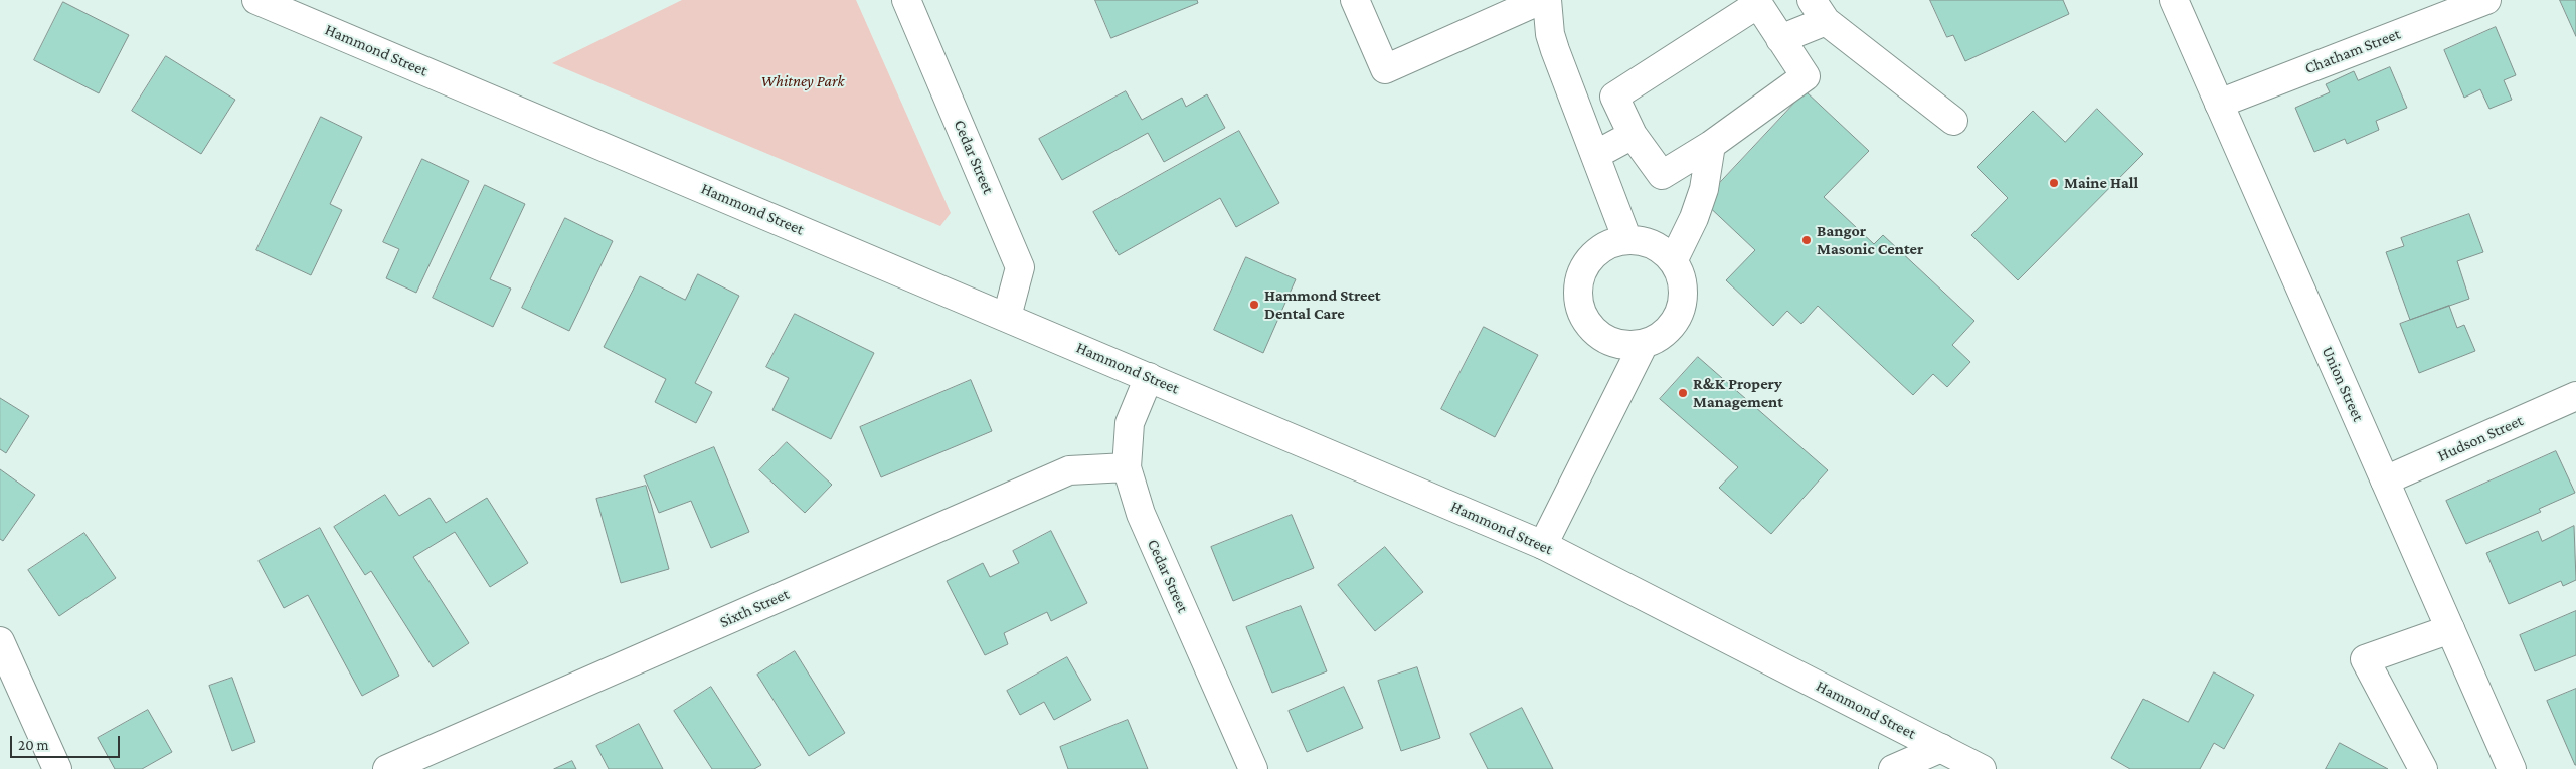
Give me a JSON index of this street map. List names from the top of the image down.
{
  "streets": {
    "main road": [
      "Hammond Street",
      "Chatham Street",
      "Cedar Street",
      "Union Street",
      "Hudson Street",
      "Sixth Street"
    ]
  },
  "crossings": [
    ["Hammond Street", "Cedar Street"],
    ["Chatham Street", "Union Street"],
    ["Cedar Street", "Sixth Street"],
    ["Union Street", "Hudson Street"]
  ],
  "parks": ["Whitney Park"],
  "places": [
    "Maine Hall",
    "Bangor Masonic Center",
    "Hammond Street Dental Care",
    "R&K Propery Management"
  ],
  "scale_bar": "20 m"
}
